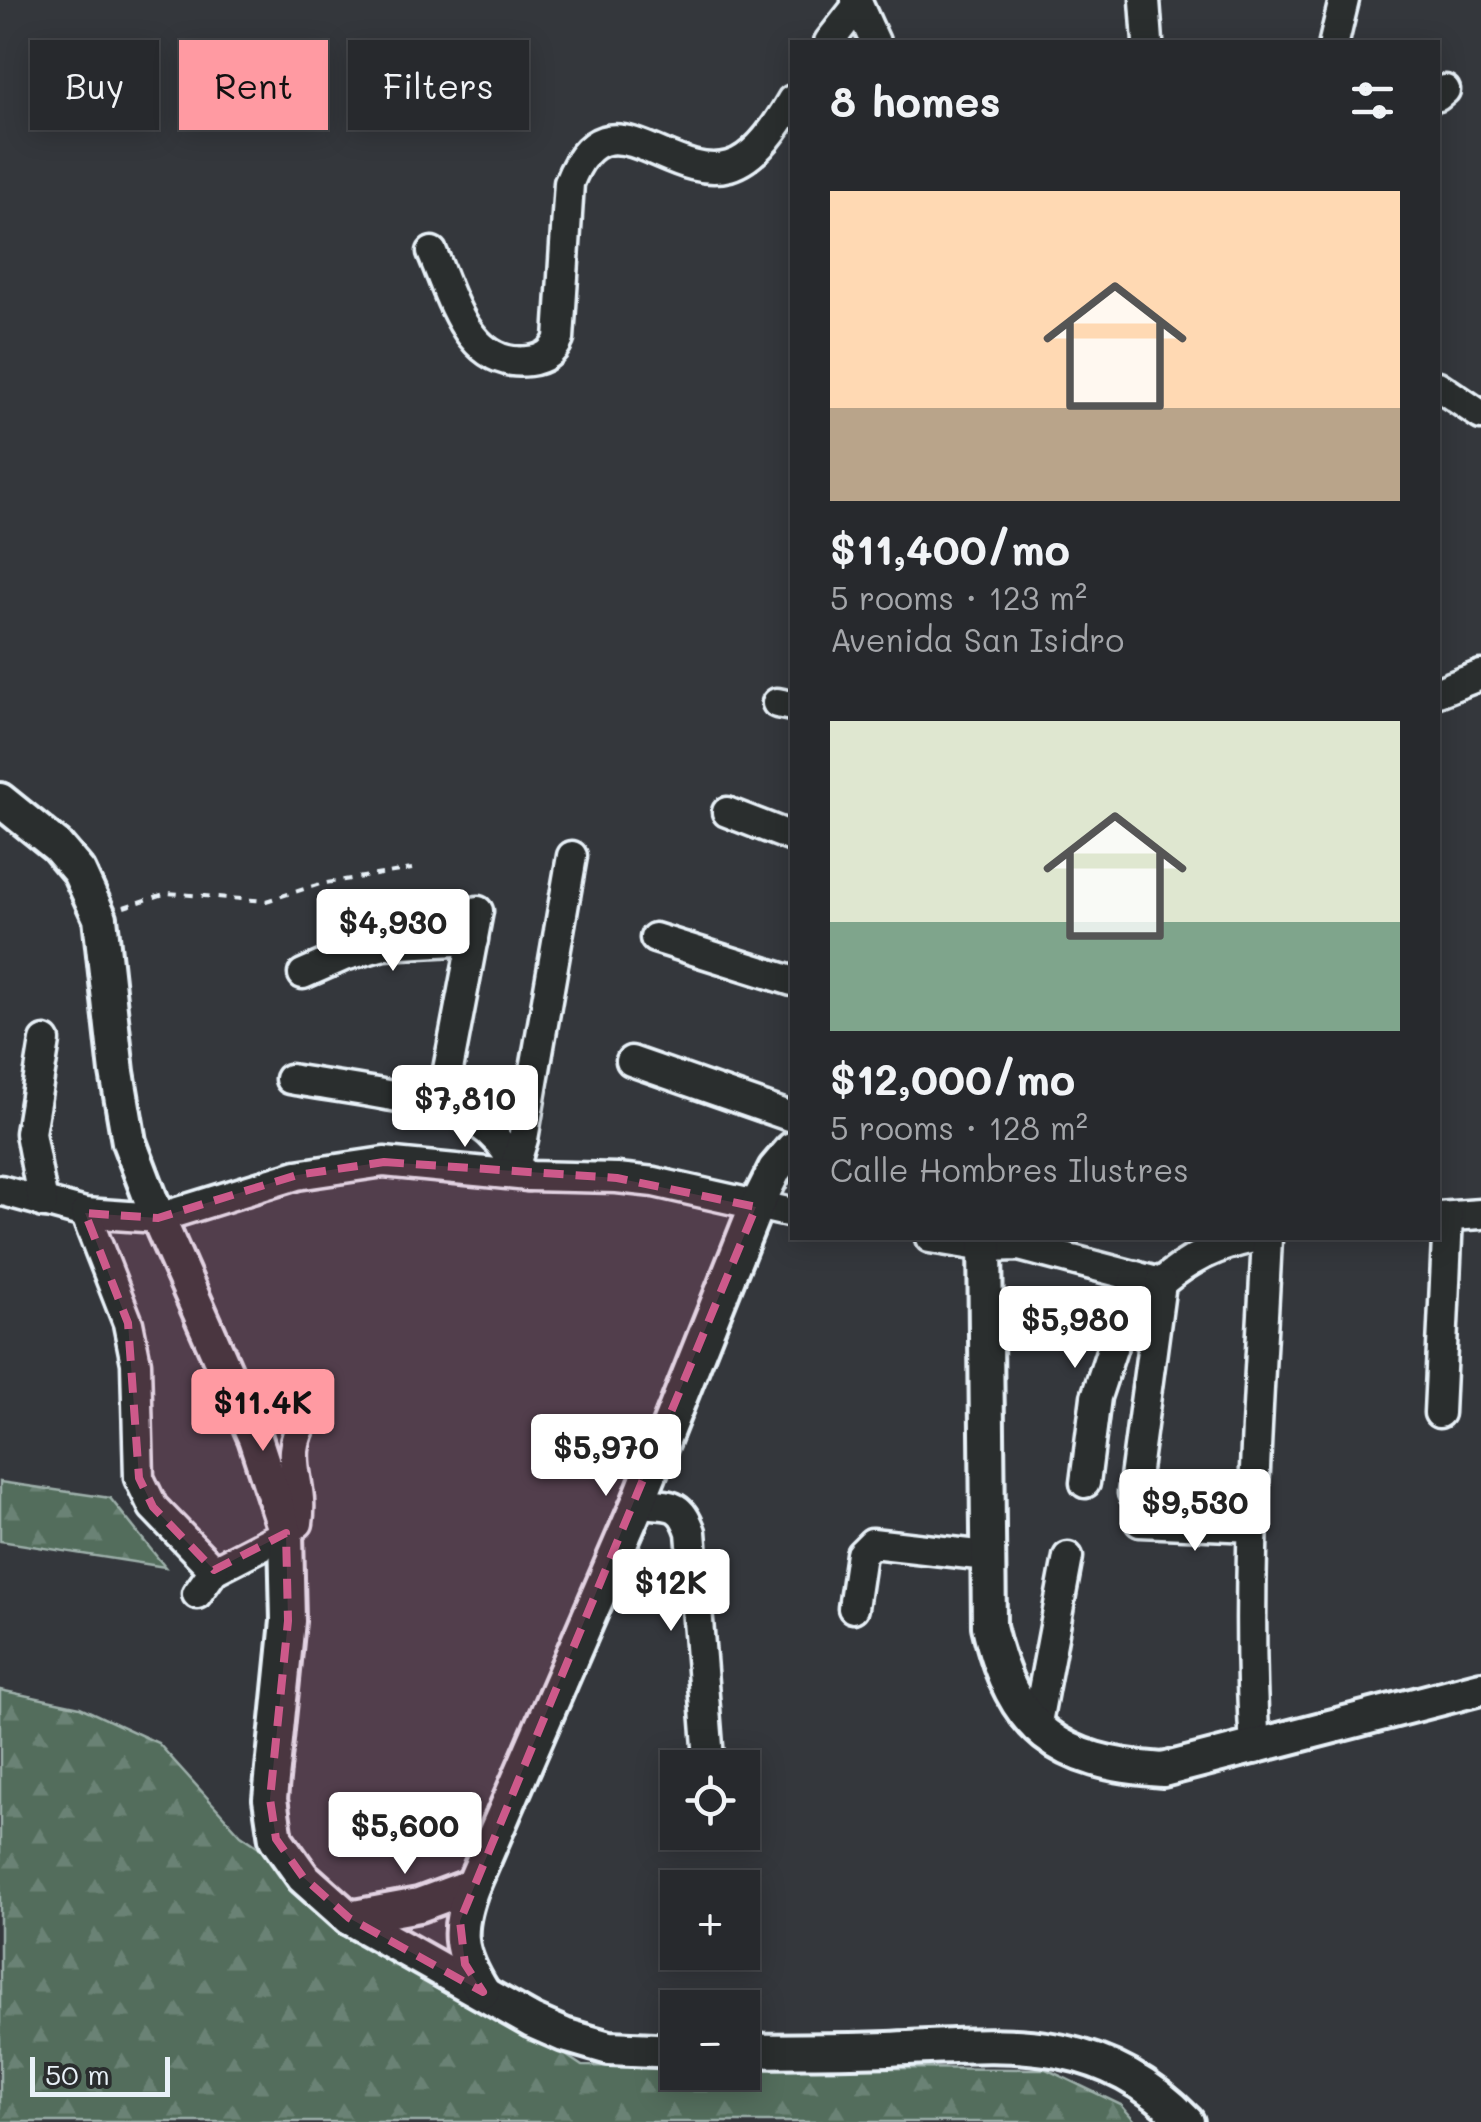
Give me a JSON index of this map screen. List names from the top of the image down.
{
  "scale_bar": "50 m",
  "page": {
    "chip": ["Buy", "Rent", "Filters"],
    "heading": "8 homes",
    "list": [
      {
        "name": "$11,400/mo",
        "note": "5 rooms · 123 m² · Avenida San Isidro"
      },
      {
        "name": "$12,000/mo",
        "note": "5 rooms · 128 m² · Calle Hombres Ilustres"
      }
    ],
    "price": [
      "$4,930",
      "$7,810",
      "$5,980",
      "$11.4K",
      "$5,970",
      "$9,530",
      "$12K",
      "$5,600"
    ],
    "map_buttons": ["+", "−"],
    "scale": "50 m"
  }
}
